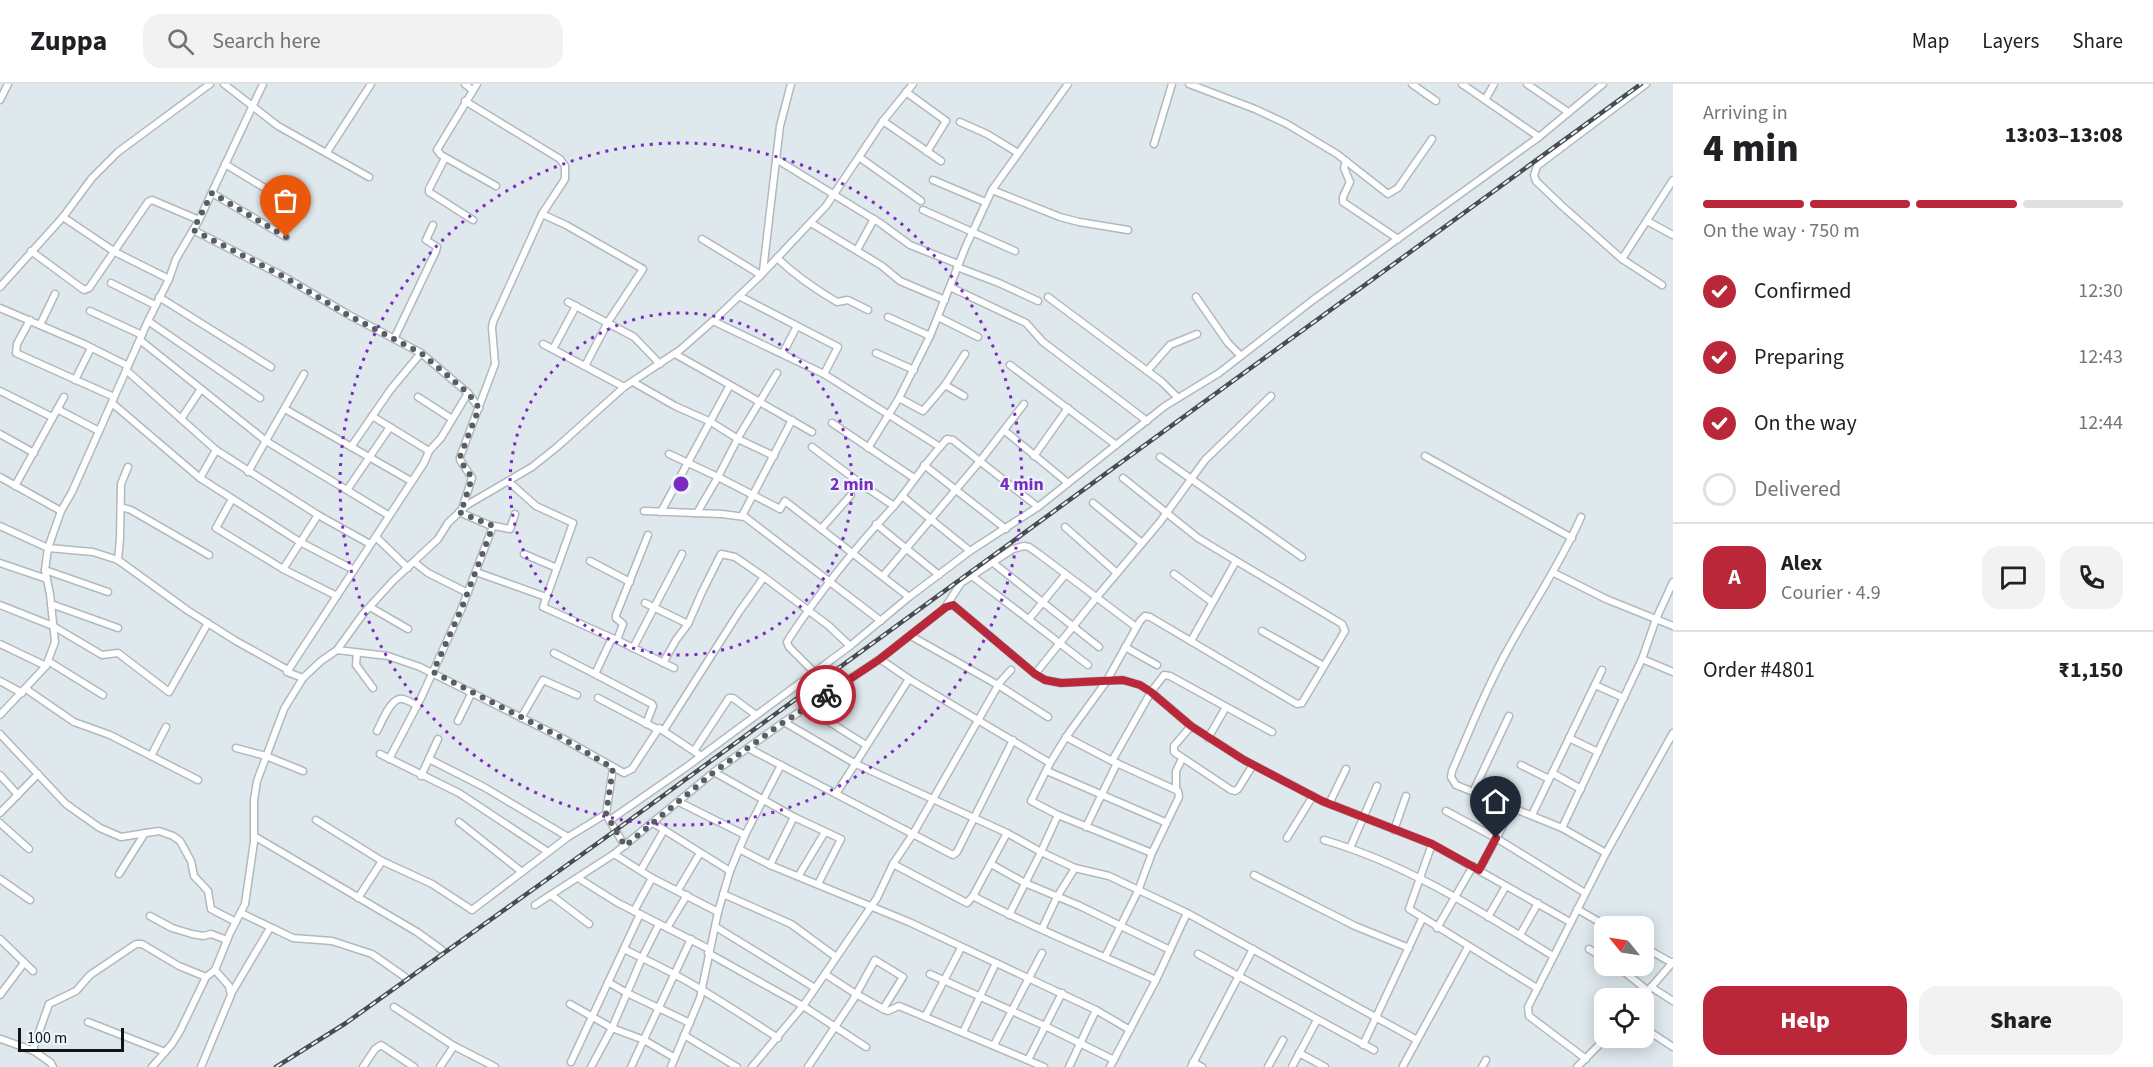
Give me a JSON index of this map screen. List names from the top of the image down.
{
  "scale_bar": "100 m",
  "north": "top left",
  "page": {
    "header": "Zuppa",
    "search": "Search here",
    "nav": ["Map", "Layers", "Share"],
    "heading": ["4 min", "Arriving in", "13:03–13:08"],
    "panel": [
      "Alex",
      "Courier · 4.9",
      "Order #4801",
      "₹1,150"
    ],
    "bar": "On the way · 750 m",
    "list": [
      ["Confirmed", "12:30"],
      ["Preparing", "12:43"],
      ["On the way", "12:44"],
      "Delivered"
    ],
    "round": "A",
    "buttons": ["Help", "Share"],
    "scale": "100 m"
  },
  "rings": ["2 min", "4 min"]
}
